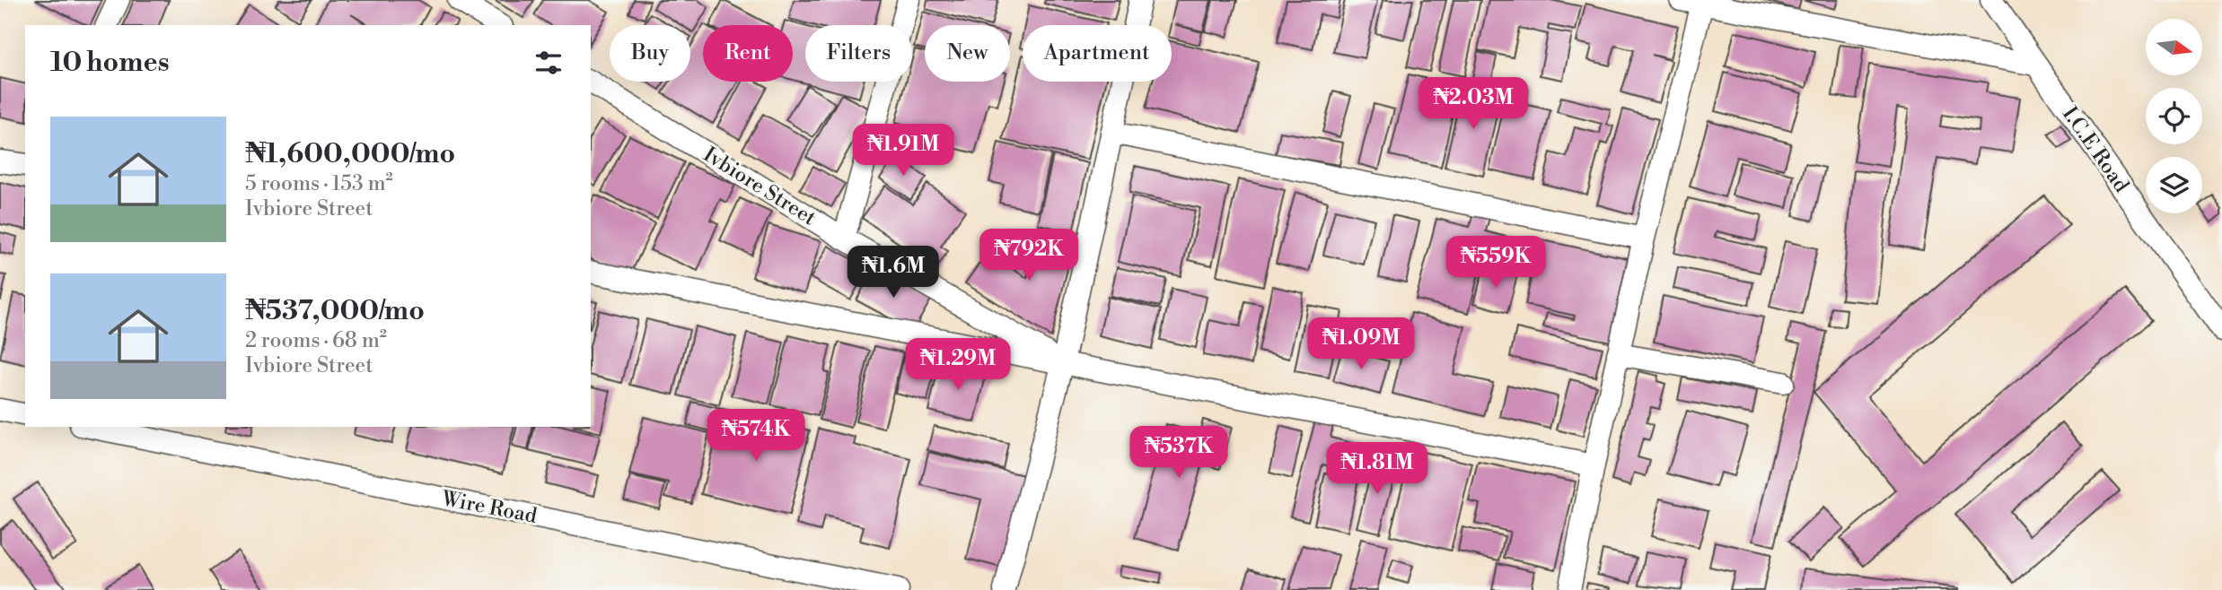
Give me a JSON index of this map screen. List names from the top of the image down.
{
  "streets": {
    "street": ["I.C.E Road", "Ivbiore Street", "Wire Road"]
  },
  "north": "right",
  "page": {
    "chip": [
      "Buy",
      "Rent",
      "Filters",
      "New",
      "Apartment"
    ],
    "heading": "10 homes",
    "price": [
      "₦2.03M",
      "₦1.91M",
      "₦792K",
      "₦559K",
      "₦1.6M",
      "₦1.09M",
      "₦1.29M",
      "₦574K",
      "₦537K",
      "₦1.81M"
    ],
    "list": [
      {
        "name": "₦1,600,000/mo",
        "note": "5 rooms · 153 m² · Ivbiore Street"
      },
      {
        "name": "₦537,000/mo",
        "note": "2 rooms · 68 m² · Ivbiore Street"
      }
    ]
  }
}
